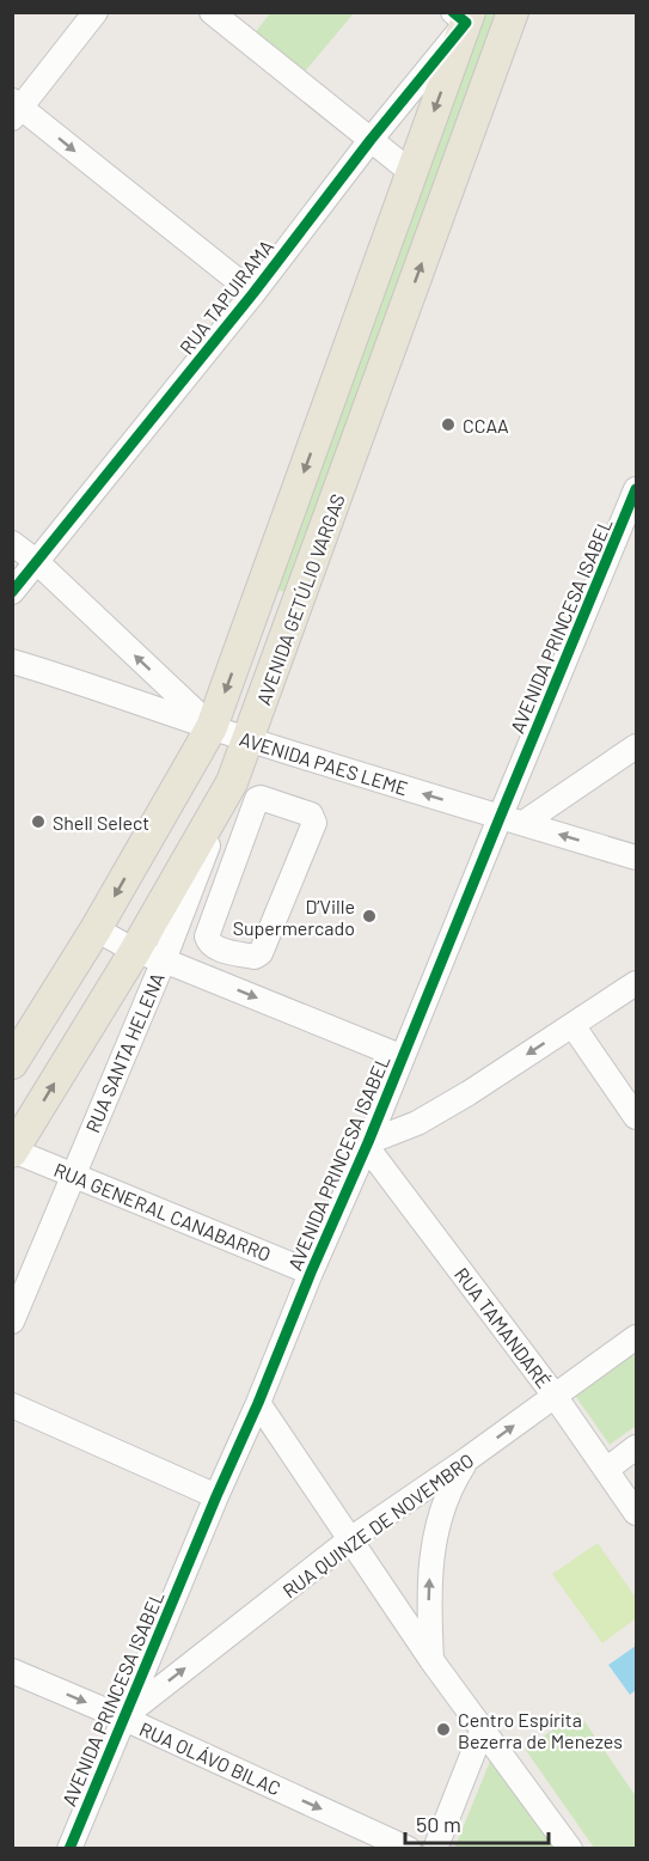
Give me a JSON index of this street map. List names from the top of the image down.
{
  "streets": {
    "main road": ["AVENIDA GETÚLIO VARGAS"],
    "street": [
      "RUA TAPUIRAMA",
      "AVENIDA PRINCESA ISABEL",
      "AVENIDA PAES LEME",
      "RUA SANTA HELENA",
      "RUA GENERAL CANABARRO",
      "RUA TAMANDARÉ",
      "RUA QUINZE DE NOVEMBRO",
      "RUA OLÁVO BILAC"
    ]
  },
  "crossings": [
    ["RUA TAPUIRAMA", "AVENIDA GETÚLIO VARGAS"],
    ["AVENIDA GETÚLIO VARGAS", "AVENIDA PAES LEME"],
    ["AVENIDA GETÚLIO VARGAS", "RUA SANTA HELENA"],
    ["AVENIDA GETÚLIO VARGAS", "RUA GENERAL CANABARRO"],
    ["AVENIDA PRINCESA ISABEL", "AVENIDA PAES LEME"],
    ["AVENIDA PRINCESA ISABEL", "RUA GENERAL CANABARRO"],
    ["AVENIDA PRINCESA ISABEL", "RUA TAMANDARÉ"],
    ["AVENIDA PRINCESA ISABEL", "RUA QUINZE DE NOVEMBRO"],
    ["AVENIDA PRINCESA ISABEL", "RUA OLÁVO BILAC"],
    ["RUA SANTA HELENA", "RUA GENERAL CANABARRO"],
    ["RUA TAMANDARÉ", "RUA QUINZE DE NOVEMBRO"],
    ["RUA QUINZE DE NOVEMBRO", "RUA OLÁVO BILAC"]
  ],
  "one_way": ["AVENIDA PAES LEME", "RUA QUINZE DE NOVEMBRO", "RUA OLÁVO BILAC"],
  "places": [
    "CCAA",
    "Shell Select",
    "D’Ville Supermercado",
    "Centro Espírita Bezerra de Menezes"
  ],
  "scale_bar": "50 m"
}
